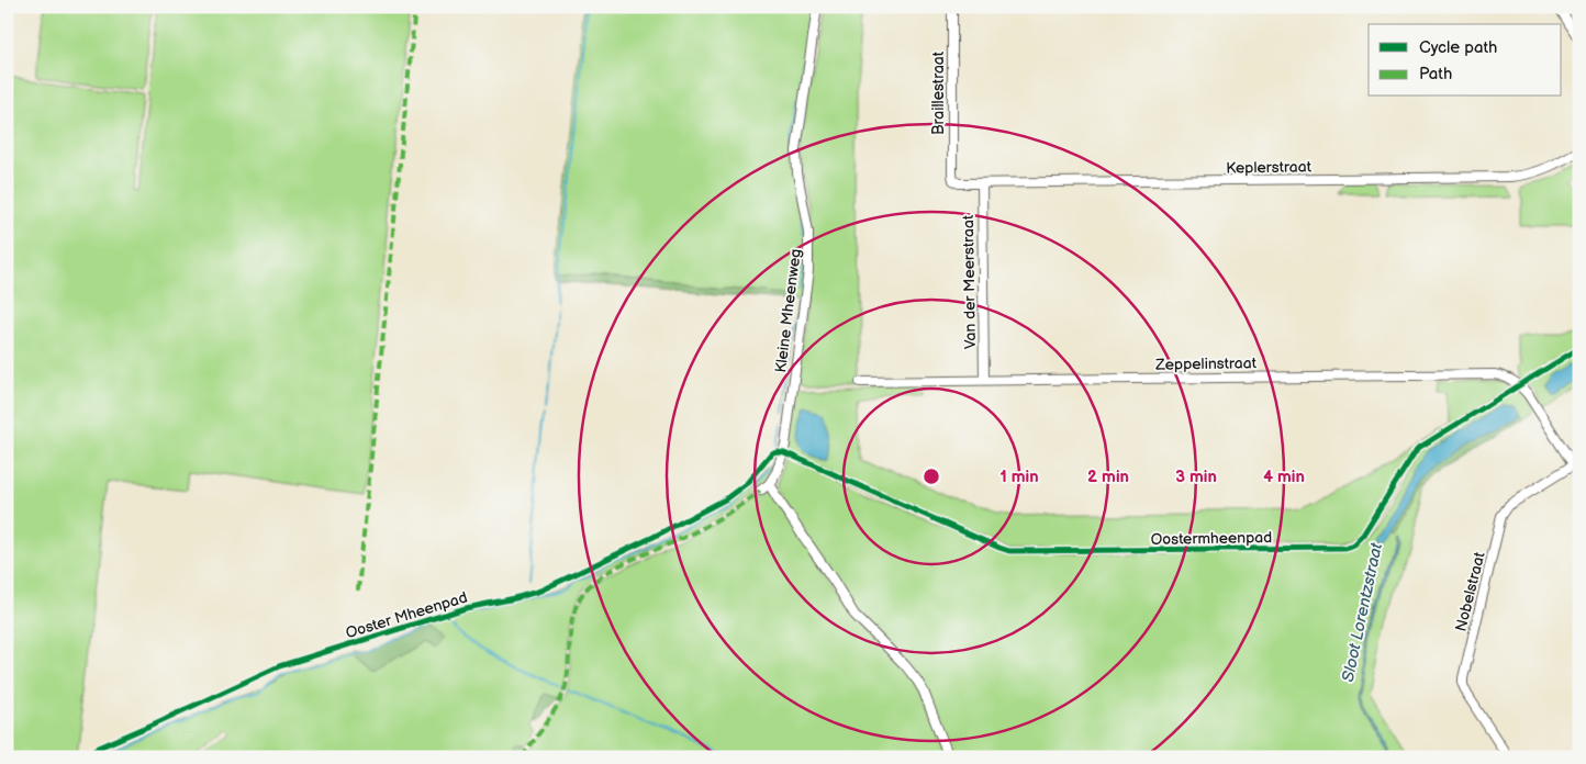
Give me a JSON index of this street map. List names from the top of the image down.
{
  "streets": {
    "street": [
      "Braillestraat",
      "Keplerstraat",
      "Van der Meerstraat",
      "Kleine Mheenweg",
      "Zeppelinstraat",
      "Nobelstraat"
    ],
    "cycle path": ["Oostermheenpad"]
  },
  "crossings": [
    ["Braillestraat", "Keplerstraat"],
    ["Keplerstraat", "Van der Meerstraat"],
    ["Van der Meerstraat", "Zeppelinstraat"],
    ["Zeppelinstraat", "Nobelstraat"]
  ],
  "water": ["Sloot Lorentzstraat"],
  "legend": ["Cycle path", "Path"],
  "rings": [
    "1 min",
    "2 min",
    "3 min",
    "4 min"
  ]
}
